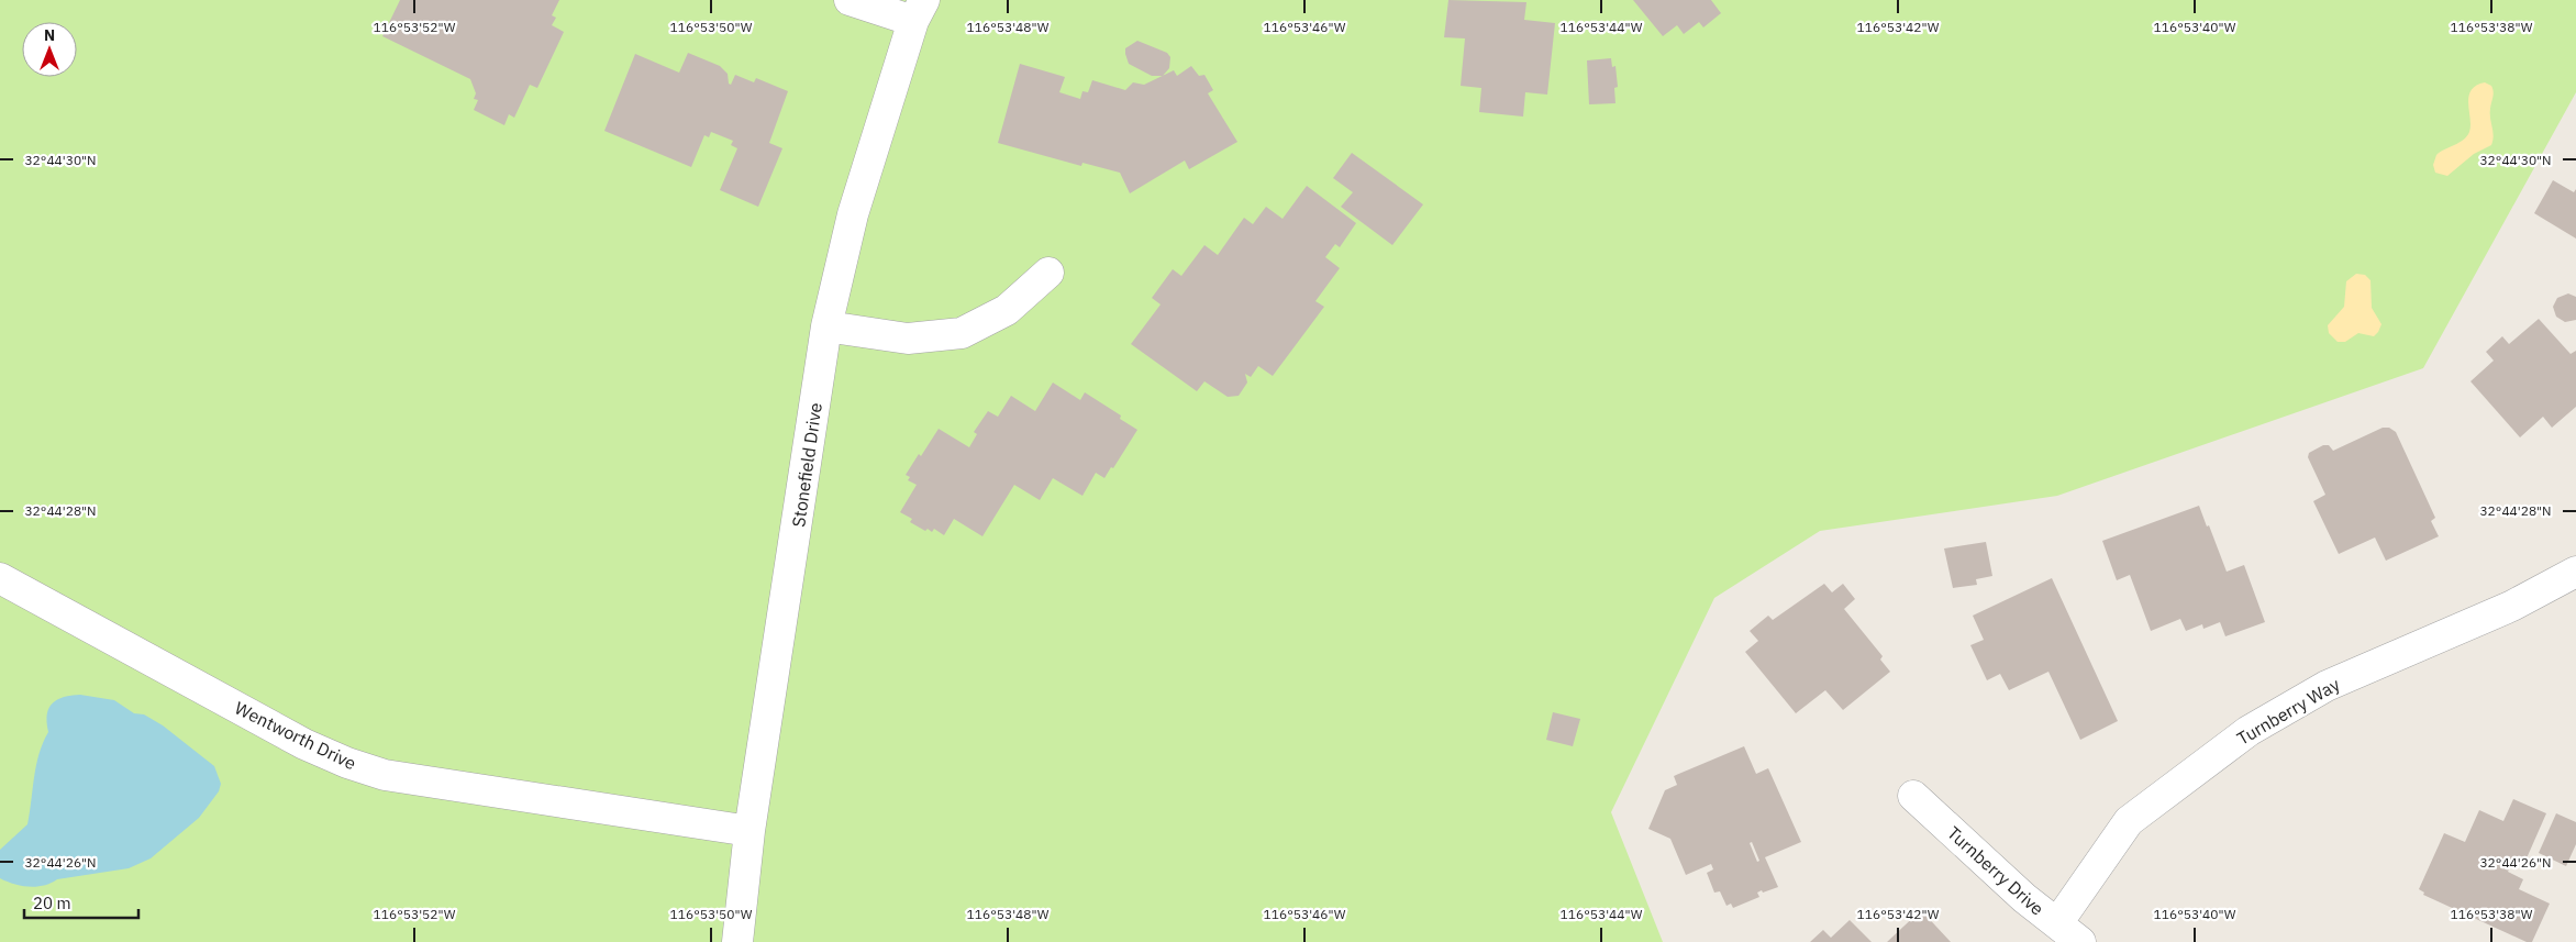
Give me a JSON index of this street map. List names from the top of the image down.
{
  "streets": {
    "street": [
      "Stonefield Drive",
      "Turnberry Way",
      "Wentworth Drive",
      "Turnberry Drive"
    ]
  },
  "crossings": [
    ["Stonefield Drive", "Wentworth Drive"],
    ["Turnberry Way", "Turnberry Drive"]
  ],
  "scale_bar": "20 m",
  "north": "top",
  "coordinates": [
    "116°53'52\"W",
    "116°53'50\"W",
    "116°53'48\"W",
    "116°53'46\"W",
    "116°53'44\"W",
    "116°53'42\"W",
    "116°53'40\"W",
    "116°53'38\"W",
    "32°44'30\"N",
    "32°44'28\"N",
    "32°44'26\"N"
  ]
}
